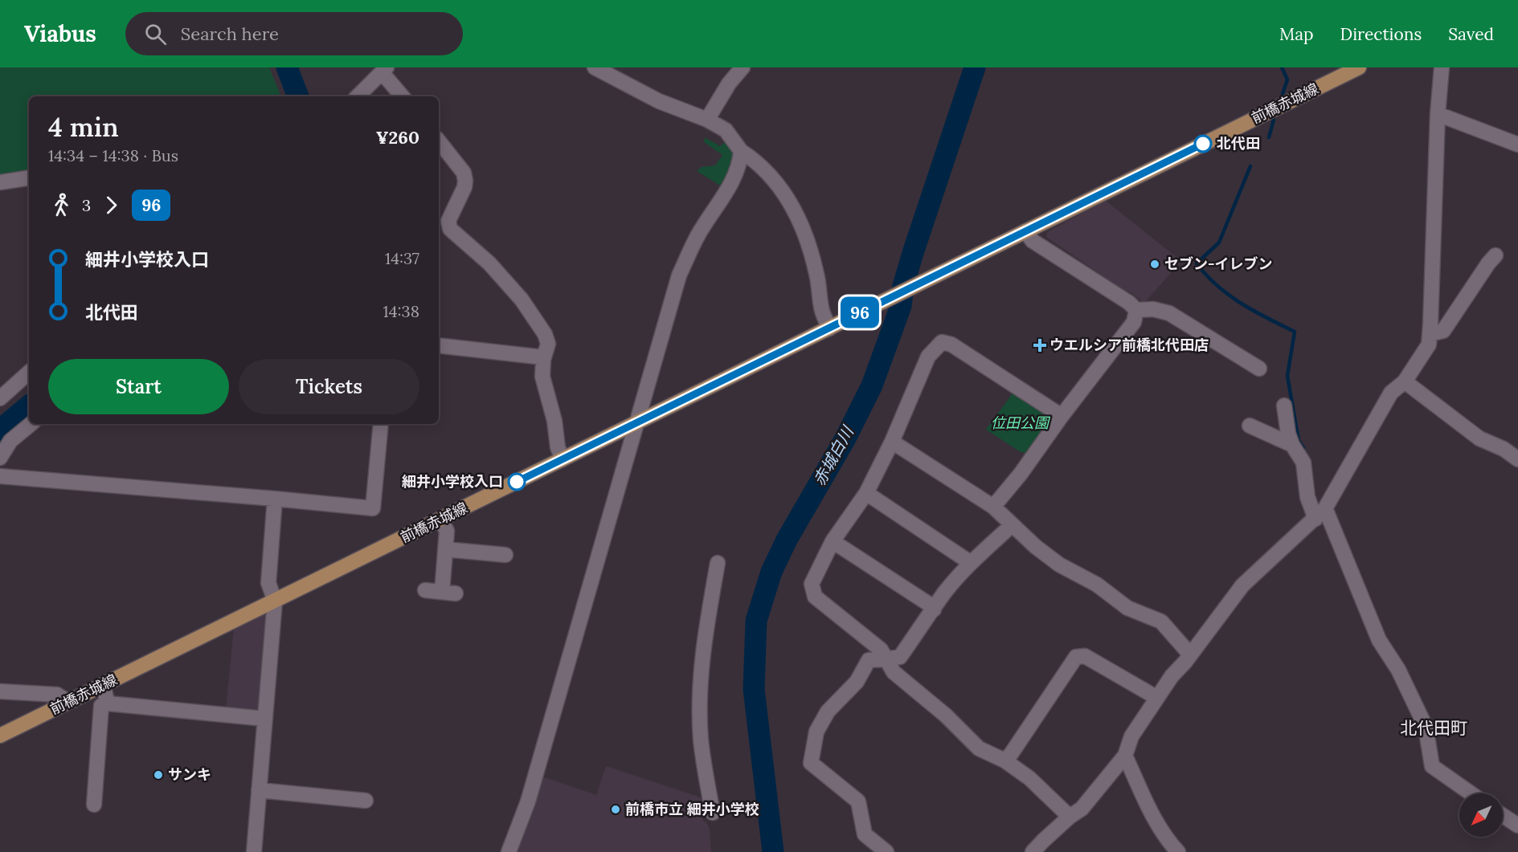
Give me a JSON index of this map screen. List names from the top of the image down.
{
  "streets": {
    "main road": ["前橋赤城線"]
  },
  "districts": ["北代田町"],
  "water": ["赤城白川"],
  "parks": ["位田公園"],
  "places": {
    "other": [
      "北代田",
      "セブン-イレブン",
      "細井小学校入口",
      "サンキ",
      "前橋市立 細井小学校"
    ],
    "health": ["ウエルシア前橋北代田店"]
  },
  "lines": ["bus line 96"],
  "north": "bottom left",
  "page": {
    "header": "Viabus",
    "search": "Search here",
    "nav": ["Map", "Directions", "Saved"],
    "on_map": "96",
    "heading": ["4 min", "14:34 – 14:38 · Bus", "¥260"],
    "legs": ["3", "96"],
    "list": [
      {
        "name": "細井小学校入口",
        "value": "14:37"
      },
      {
        "name": "北代田",
        "value": "14:38"
      }
    ],
    "buttons": ["Start", "Tickets"]
  }
}
